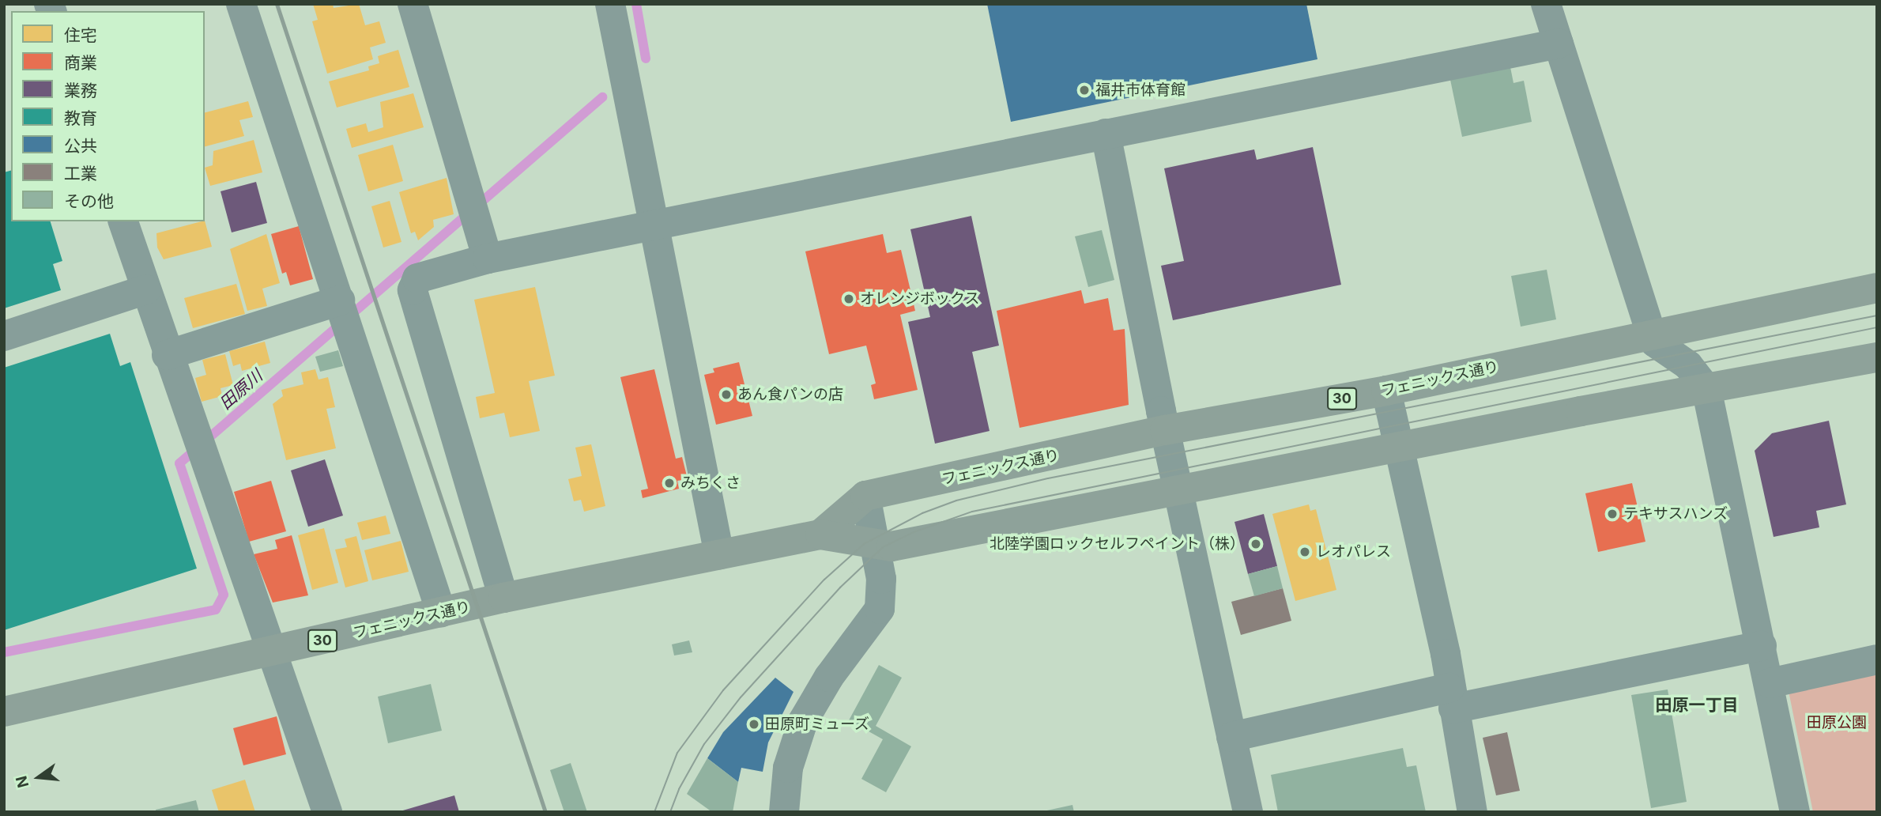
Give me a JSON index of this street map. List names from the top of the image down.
{
  "streets": {
    "main road": ["フェニックス通り", "30"]
  },
  "districts": ["田原一丁目"],
  "water": ["田原川"],
  "parks": ["田原公園"],
  "places": [
    "福井市体育館",
    "オレンジボックス",
    "あん食パンの店",
    "みちくさ",
    "テキサスハンズ",
    "北陸学園ロックセルフペイント（株）",
    "レオパレス",
    "田原町ミューズ"
  ],
  "legend": [
    "住宅",
    "商業",
    "業務",
    "教育",
    "公共",
    "工業",
    "その他"
  ],
  "north": "left"
}
